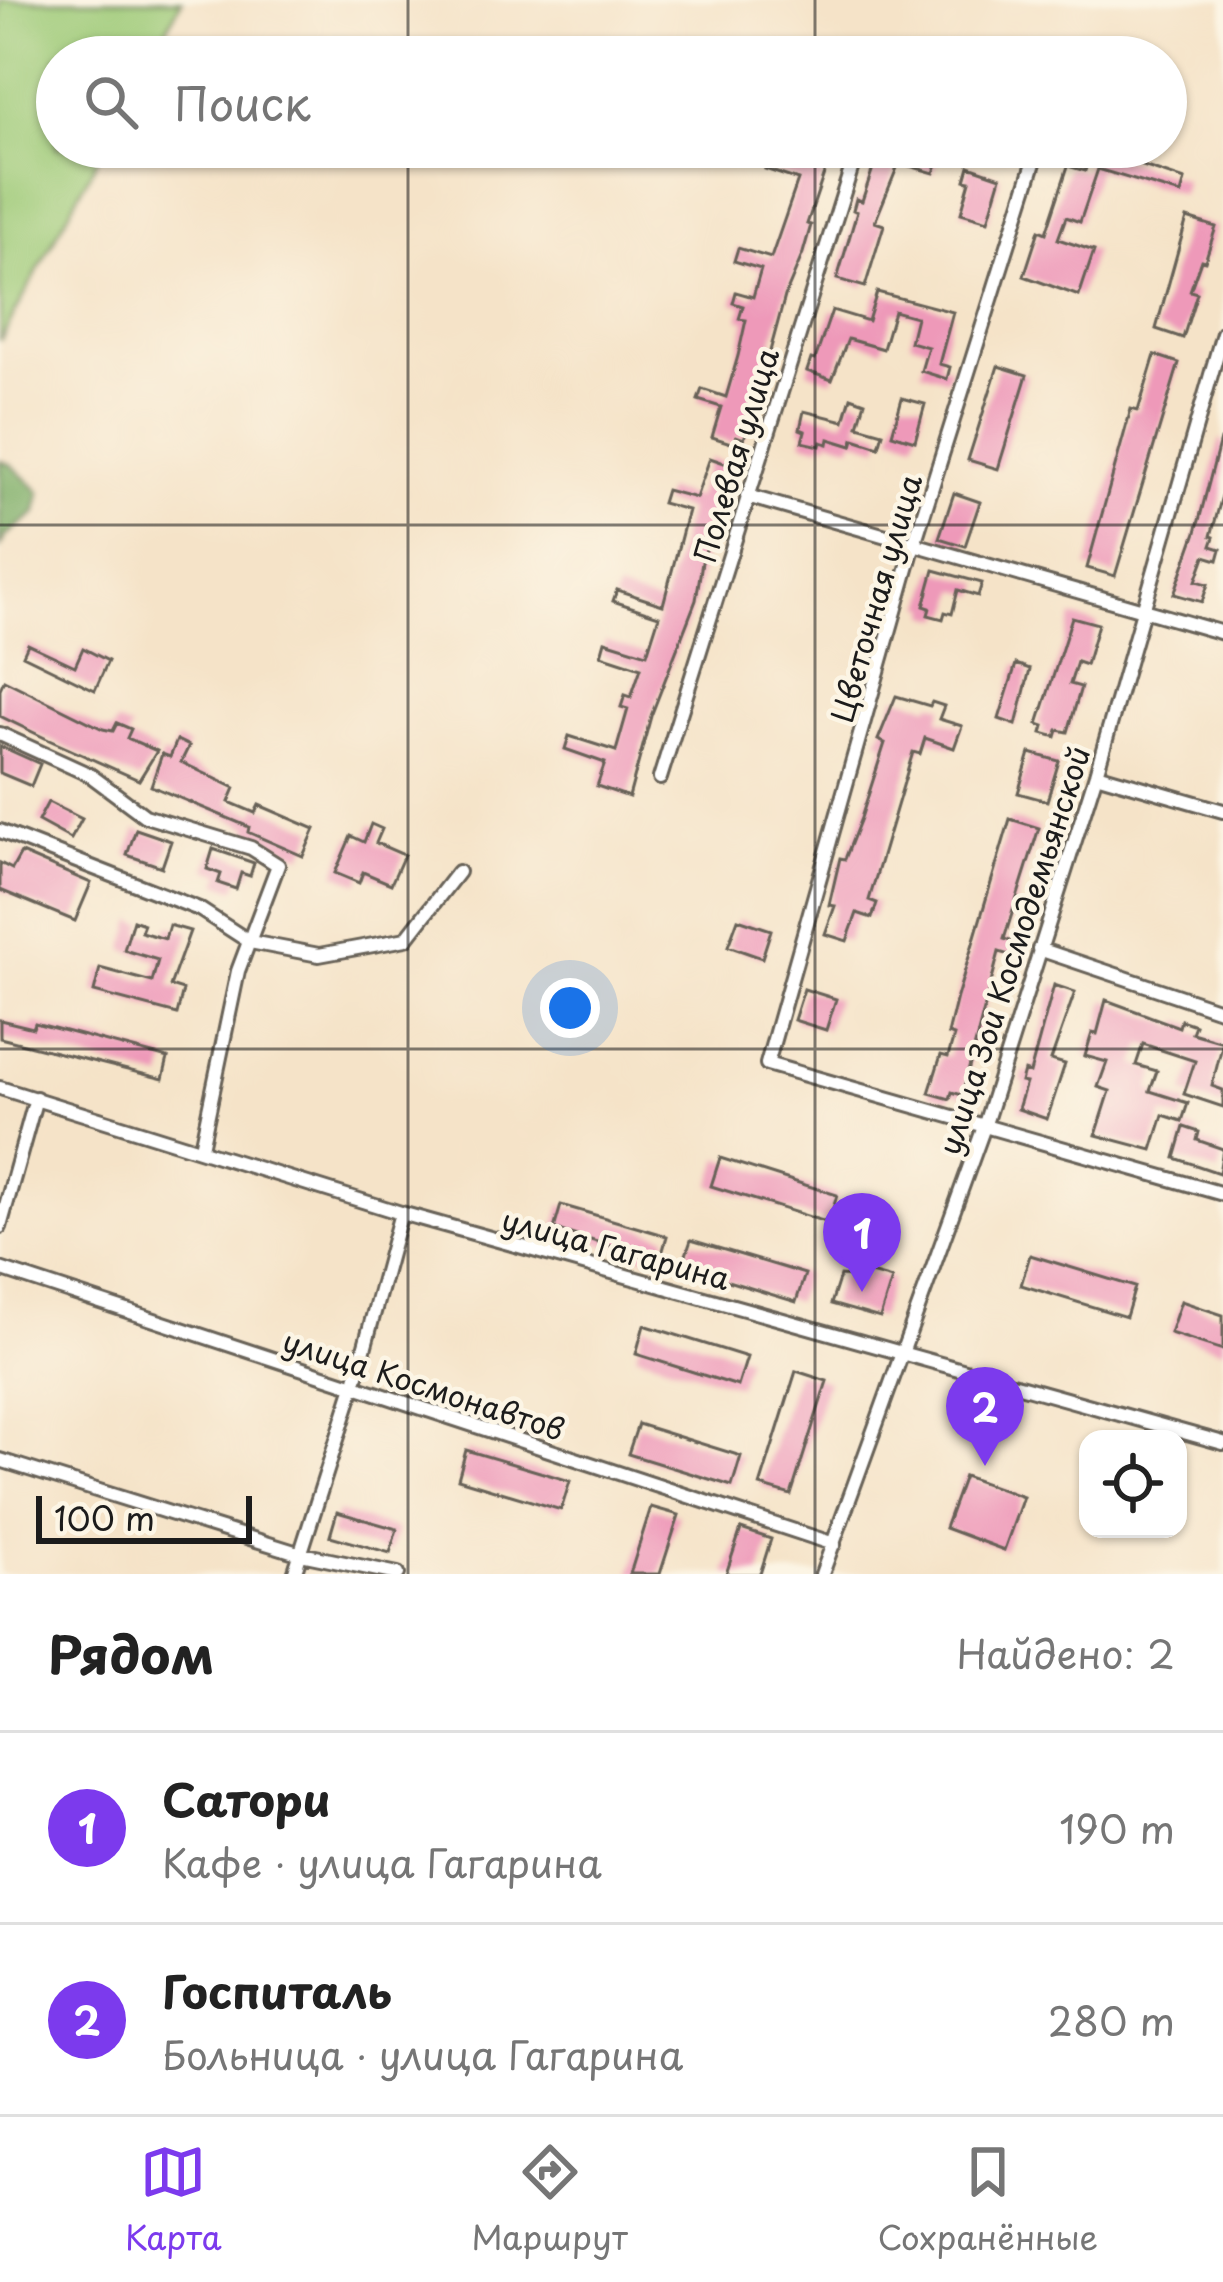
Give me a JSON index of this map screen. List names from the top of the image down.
{
  "streets": {
    "street": [
      "Полевая улица",
      "Цветочная улица",
      "улица Зои Космодемьянской",
      "улица Гагарина",
      "улица Космонавтов"
    ]
  },
  "crossings": [
    ["Цветочная улица", "улица Зои Космодемьянской"],
    ["улица Зои Космодемьянской", "улица Гагарина"],
    ["улица Зои Космодемьянской", "улица Космонавтов"]
  ],
  "scale_bar": "100 m",
  "page": {
    "search": "Поиск",
    "pins": ["1", "2"],
    "scale": "100 m",
    "heading": ["Рядом", "Найдено: 2"],
    "list": [
      {
        "mark": "1",
        "name": "Сатори",
        "note": "Кафе · улица Гагарина",
        "value": "190 m"
      },
      {
        "mark": "2",
        "name": "Госпиталь",
        "note": "Больница · улица Гагарина",
        "value": "280 m"
      }
    ],
    "nav": ["Карта", "Маршрут", "Сохранённые"]
  }
}
